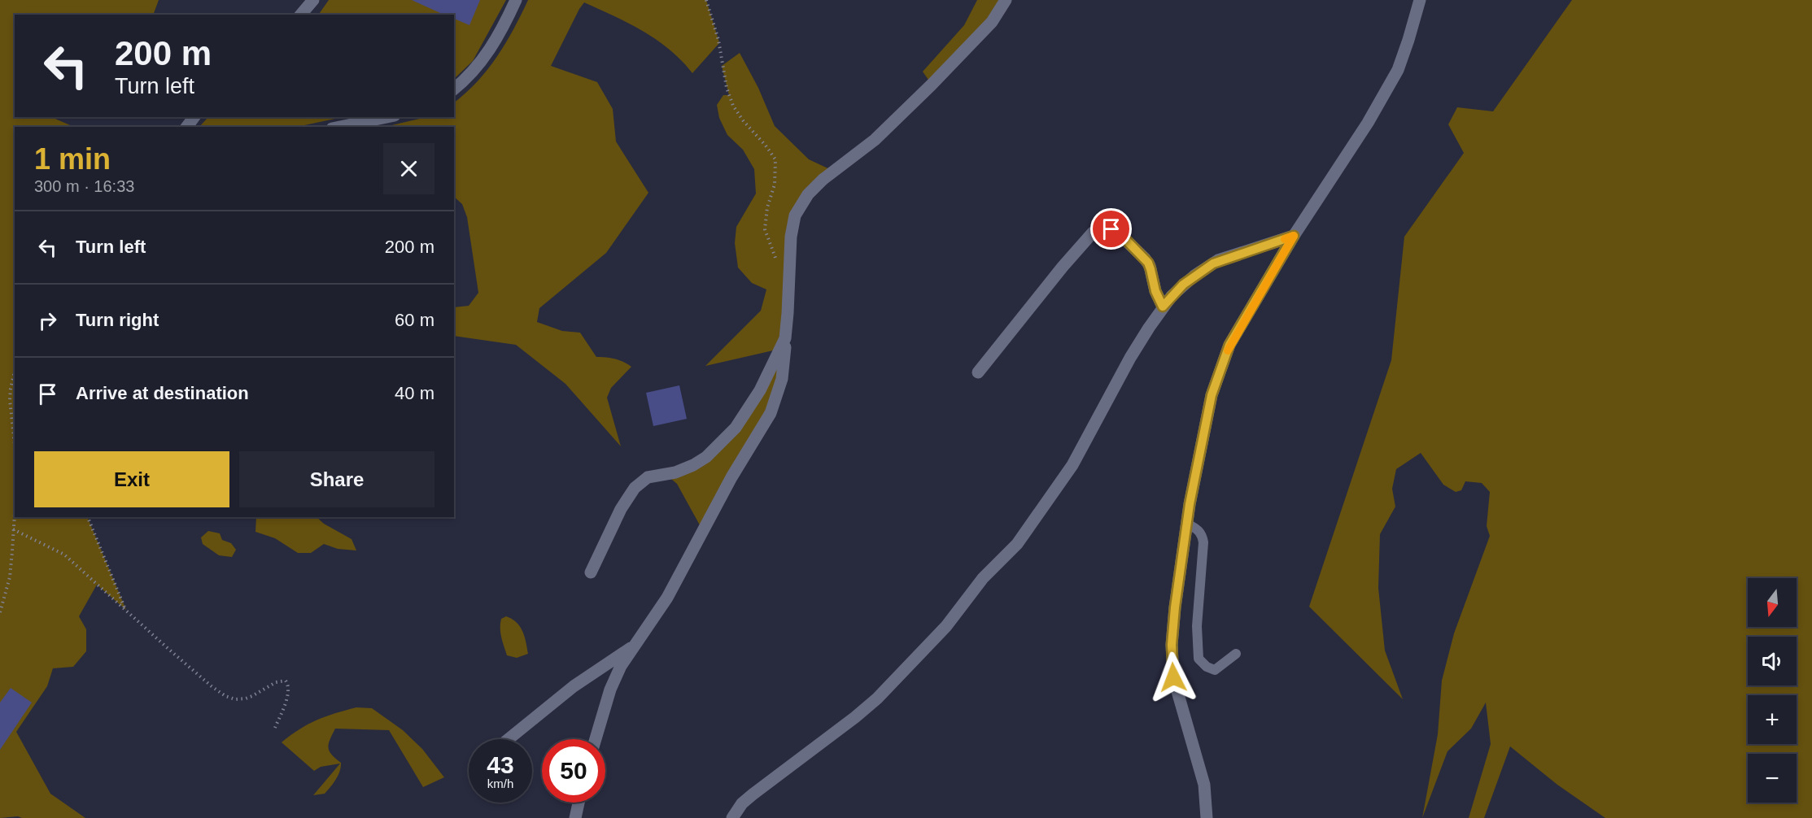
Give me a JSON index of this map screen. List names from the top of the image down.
{
  "north": "bottom",
  "page": {
    "turn": ["200 m", "Turn left"],
    "heading": ["1 min", "300 m · 16:33"],
    "list": [
      {
        "name": "Turn left",
        "value": "200 m"
      },
      {
        "name": "Turn right",
        "value": "60 m"
      },
      {
        "name": "Arrive at destination",
        "value": "40 m"
      }
    ],
    "buttons": ["Exit", "Share"],
    "map_buttons": ["+", "−"],
    "speed": "43 km/h",
    "limit": "50"
  }
}
